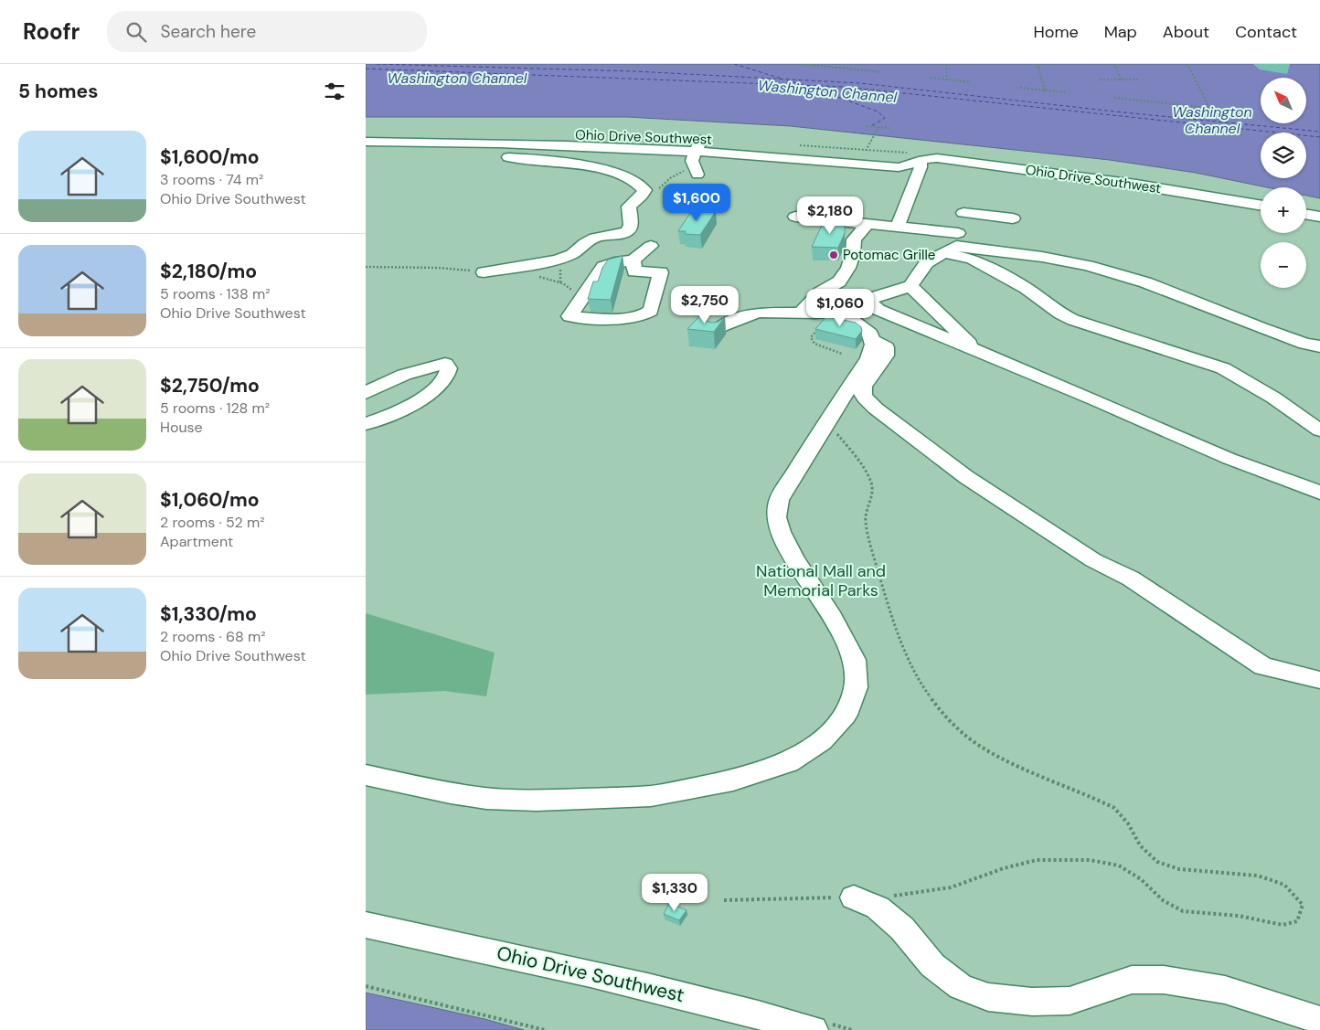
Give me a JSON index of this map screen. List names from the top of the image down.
{
  "streets": {
    "street": ["Ohio Drive Southwest"]
  },
  "water": ["Washington Channel"],
  "parks": ["National Mall and Memorial Parks"],
  "places": ["Potomac Grille"],
  "north": "top left",
  "page": {
    "header": "Roofr",
    "search": "Search here",
    "nav": [
      "Home",
      "Map",
      "About",
      "Contact"
    ],
    "heading": "5 homes",
    "map_buttons": ["+", "−"],
    "list": [
      {
        "name": "$1,600/mo",
        "note": "3 rooms · 74 m² · Ohio Drive Southwest"
      },
      {
        "name": "$2,180/mo",
        "note": "5 rooms · 138 m² · Ohio Drive Southwest"
      },
      {
        "name": "$2,750/mo",
        "note": "5 rooms · 128 m² · House"
      },
      {
        "name": "$1,060/mo",
        "note": "2 rooms · 52 m² · Apartment"
      },
      {
        "name": "$1,330/mo",
        "note": "2 rooms · 68 m² · Ohio Drive Southwest"
      }
    ],
    "price": [
      "$1,600",
      "$2,180",
      "$2,750",
      "$1,060",
      "$1,330"
    ]
  }
}
